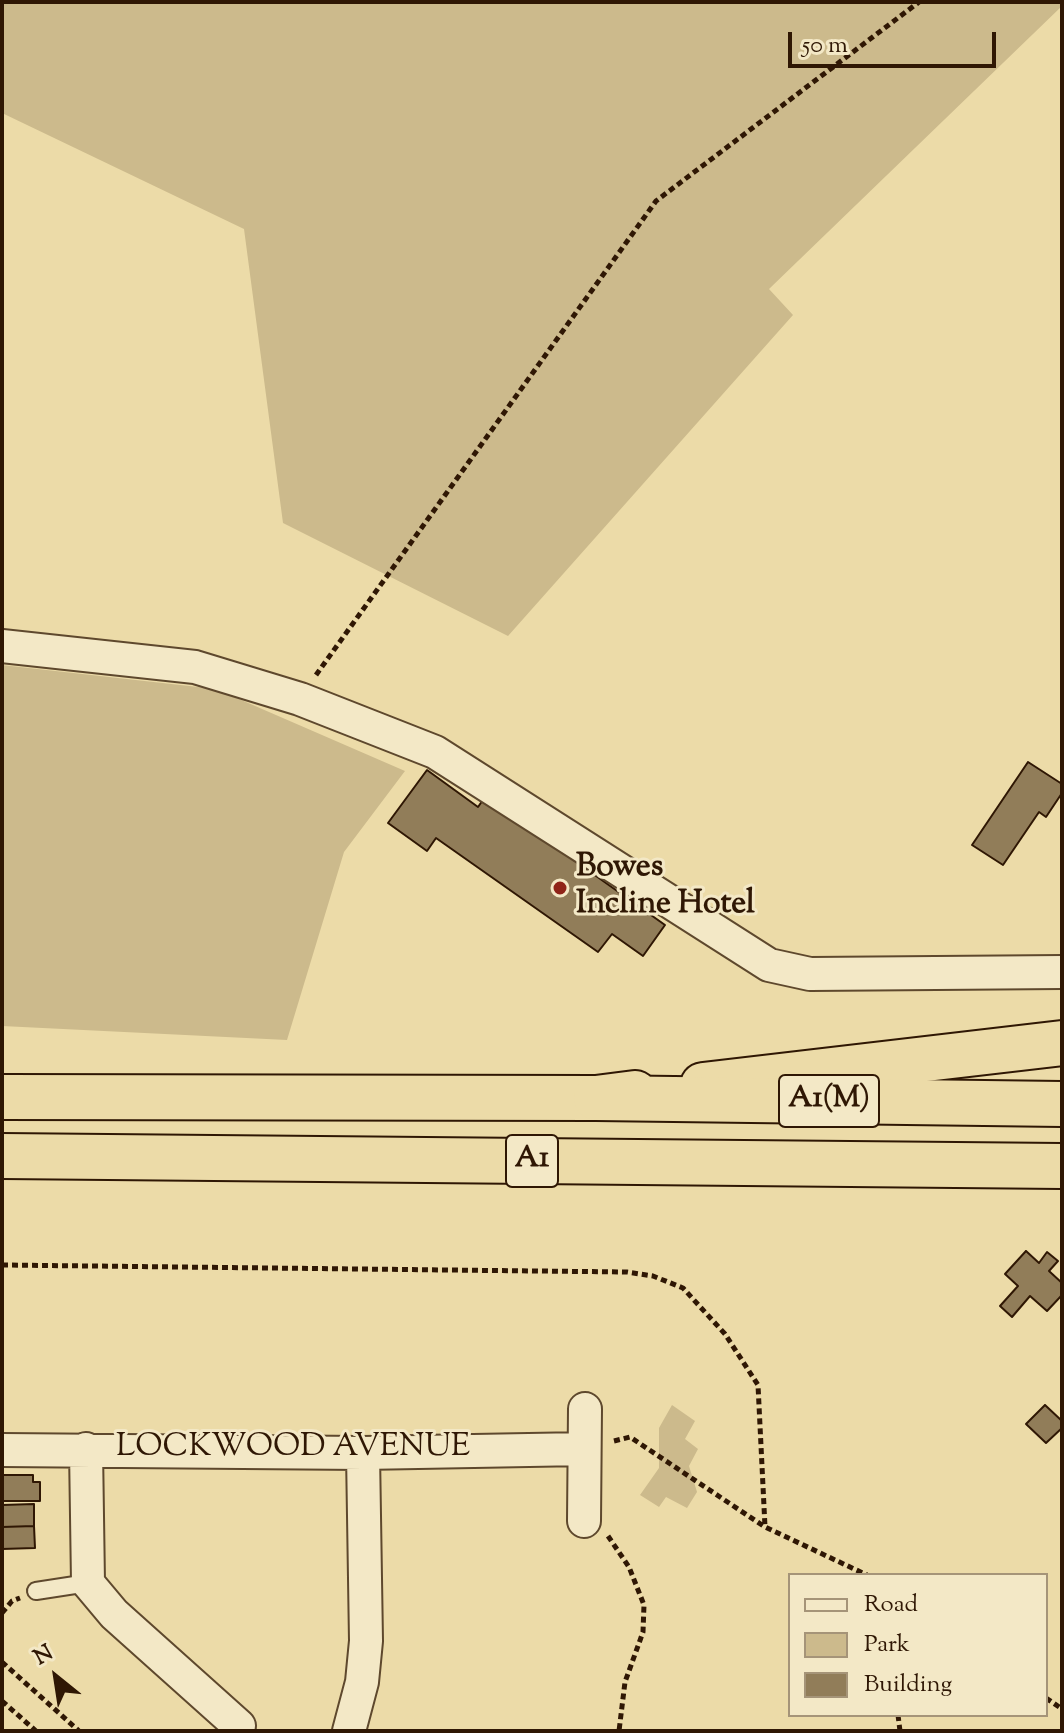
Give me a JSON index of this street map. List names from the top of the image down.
{
  "streets": {
    "highway": ["A1(M)", "A1"],
    "street": ["LOCKWOOD AVENUE"]
  },
  "crossings": [
    ["A1(M)", "A1"]
  ],
  "places": ["Bowes Incline Hotel"],
  "legend": ["Road", "Park", "Building"],
  "scale_bar": "50 m",
  "north": "top left"
}
